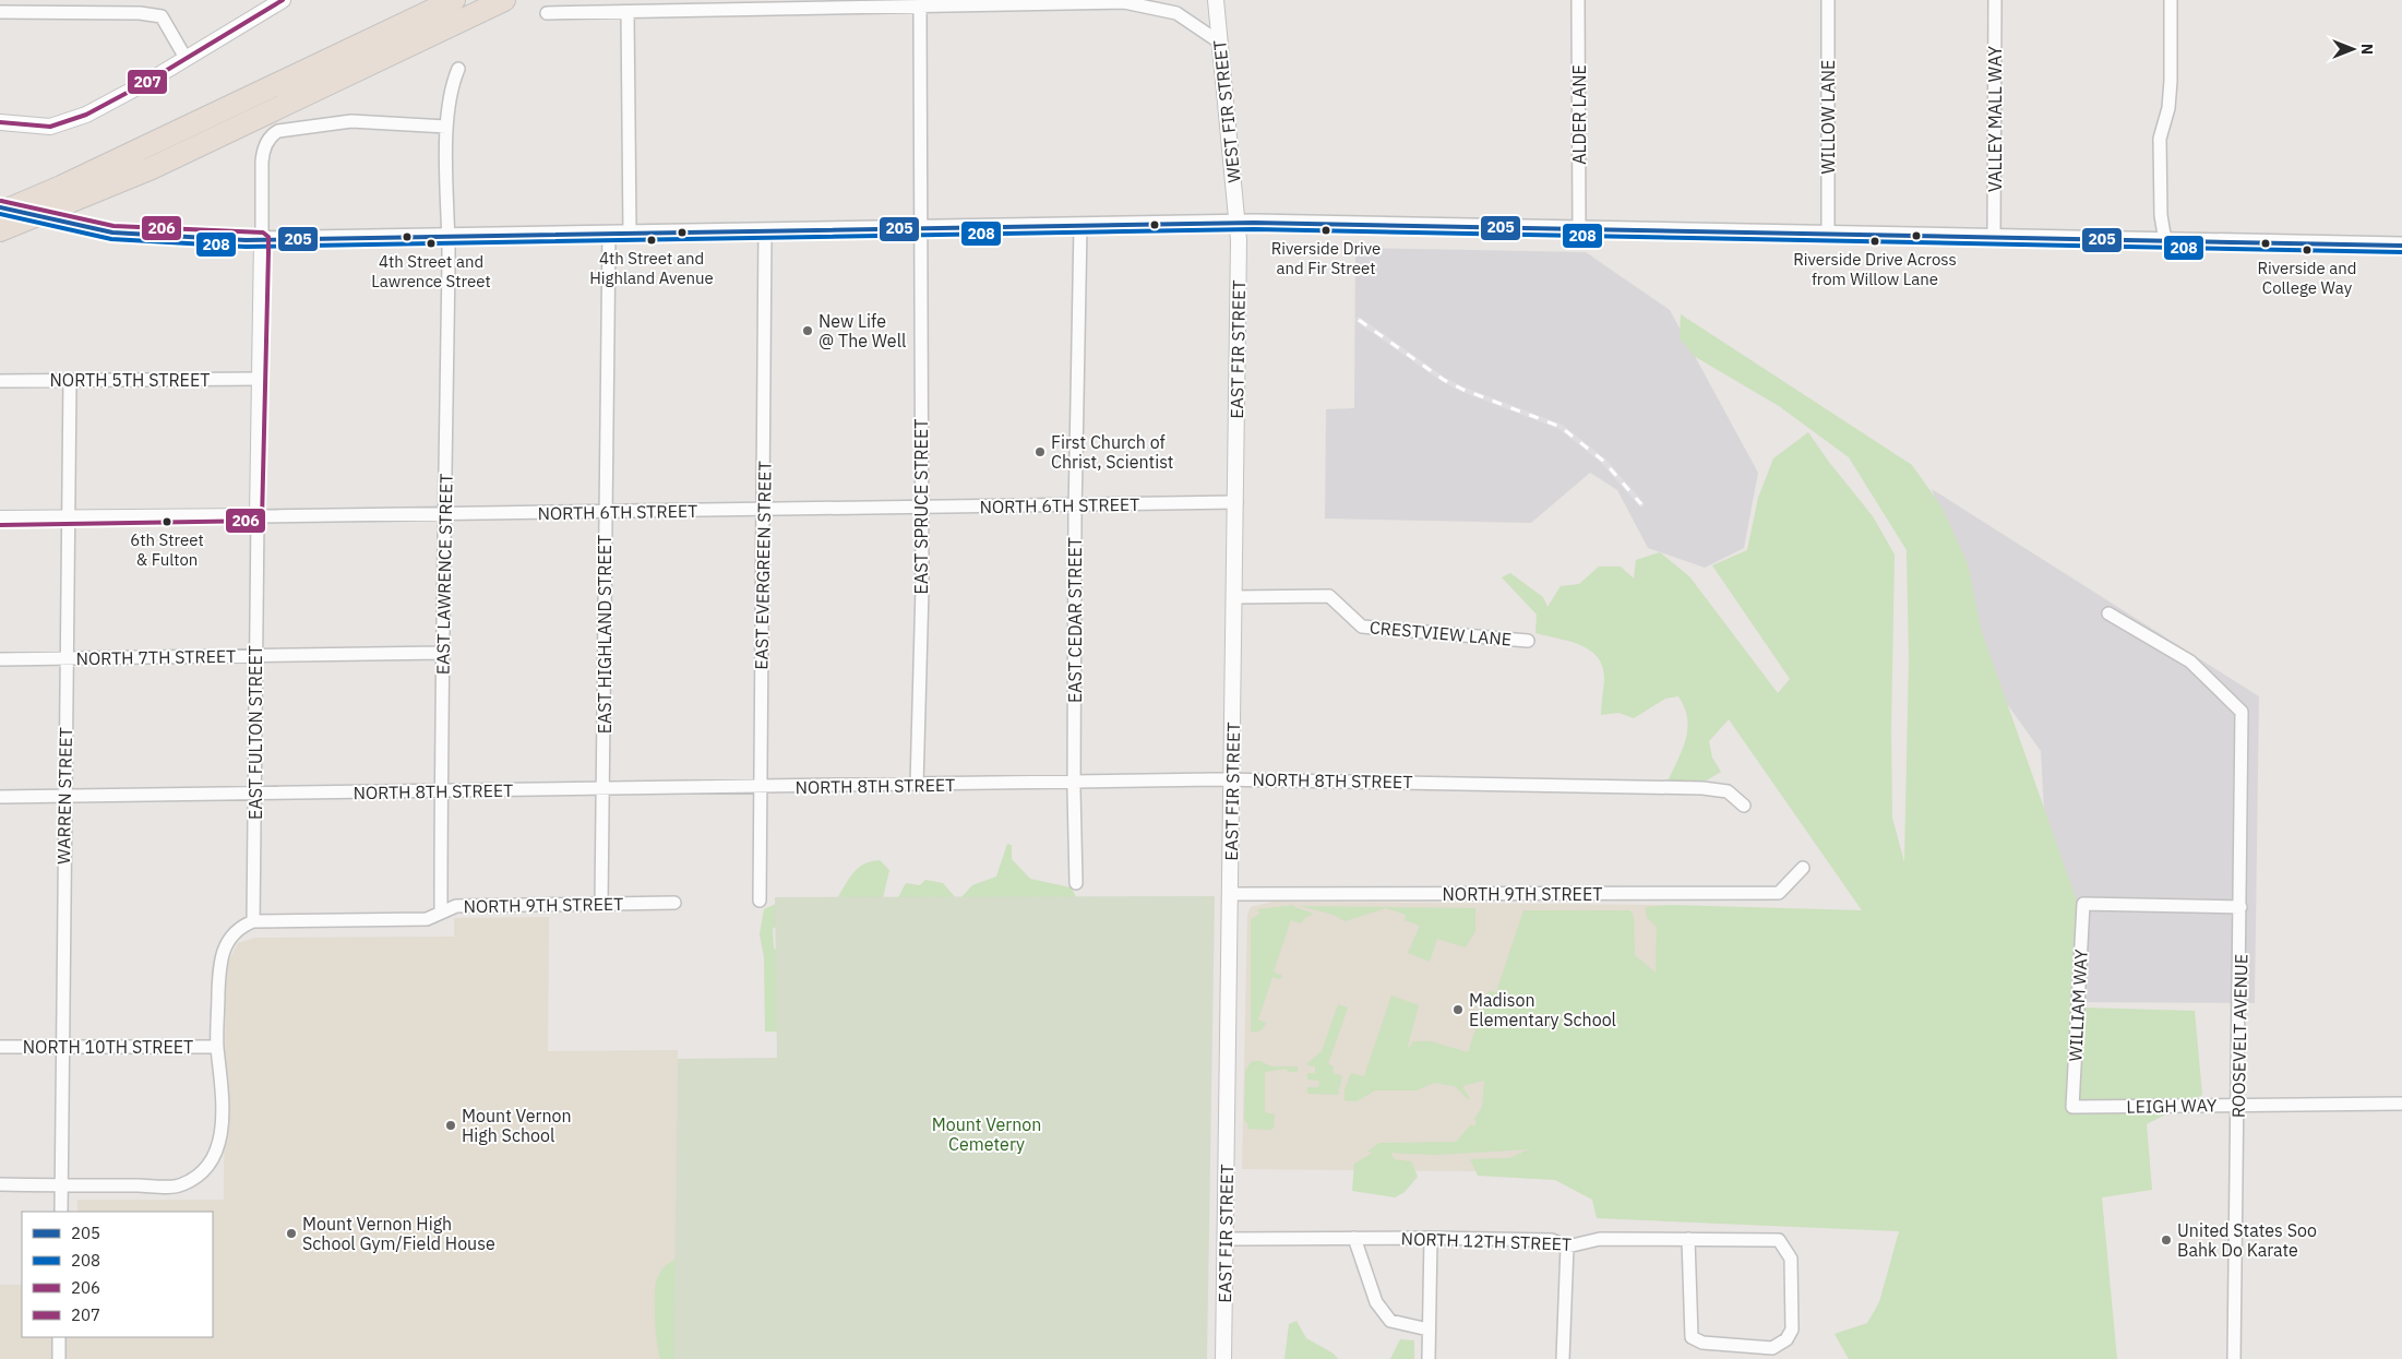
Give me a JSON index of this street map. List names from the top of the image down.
{
  "streets": {
    "street": [
      "WEST FIR STREET",
      "ALDER LANE",
      "WILLOW LANE",
      "VALLEY MALL WAY",
      "EAST FIR STREET",
      "NORTH 5TH STREET",
      "NORTH 6TH STREET",
      "EAST SPRUCE STREET",
      "EAST EVERGREEN STREET",
      "EAST LAWRENCE STREET",
      "EAST CEDAR STREET",
      "CRESTVIEW LANE",
      "EAST HIGHLAND STREET",
      "NORTH 7TH STREET",
      "EAST FULTON STREET",
      "NORTH 8TH STREET",
      "WARREN STREET",
      "NORTH 9TH STREET",
      "WILLIAM WAY",
      "ROOSEVELT AVENUE",
      "NORTH 10TH STREET",
      "LEIGH WAY",
      "NORTH 12TH STREET"
    ]
  },
  "crossings": [
    ["WEST FIR STREET", "EAST FIR STREET"],
    ["EAST FIR STREET", "NORTH 6TH STREET"],
    ["EAST FIR STREET", "CRESTVIEW LANE"],
    ["EAST FIR STREET", "NORTH 8TH STREET"],
    ["EAST FIR STREET", "NORTH 9TH STREET"],
    ["EAST FIR STREET", "NORTH 12TH STREET"],
    ["NORTH 5TH STREET", "EAST FULTON STREET"],
    ["NORTH 5TH STREET", "WARREN STREET"],
    ["NORTH 6TH STREET", "EAST SPRUCE STREET"],
    ["NORTH 6TH STREET", "EAST EVERGREEN STREET"],
    ["NORTH 6TH STREET", "EAST LAWRENCE STREET"],
    ["NORTH 6TH STREET", "EAST CEDAR STREET"],
    ["NORTH 6TH STREET", "EAST HIGHLAND STREET"],
    ["NORTH 6TH STREET", "EAST FULTON STREET"],
    ["NORTH 6TH STREET", "WARREN STREET"],
    ["EAST SPRUCE STREET", "NORTH 8TH STREET"],
    ["EAST EVERGREEN STREET", "NORTH 8TH STREET"],
    ["EAST LAWRENCE STREET", "NORTH 7TH STREET"],
    ["EAST LAWRENCE STREET", "NORTH 8TH STREET"],
    ["EAST LAWRENCE STREET", "NORTH 9TH STREET"],
    ["EAST CEDAR STREET", "NORTH 8TH STREET"],
    ["EAST HIGHLAND STREET", "NORTH 8TH STREET"],
    ["EAST HIGHLAND STREET", "NORTH 9TH STREET"],
    ["NORTH 7TH STREET", "EAST FULTON STREET"],
    ["NORTH 7TH STREET", "WARREN STREET"],
    ["EAST FULTON STREET", "NORTH 8TH STREET"],
    ["EAST FULTON STREET", "NORTH 9TH STREET"],
    ["NORTH 8TH STREET", "WARREN STREET"],
    ["WARREN STREET", "NORTH 10TH STREET"],
    ["WILLIAM WAY", "ROOSEVELT AVENUE"],
    ["WILLIAM WAY", "LEIGH WAY"],
    ["ROOSEVELT AVENUE", "LEIGH WAY"]
  ],
  "parks": ["Mount Vernon Cemetery"],
  "places": [
    "Riverside Drive and Fir Street",
    "4th Street and Highland Avenue",
    "Riverside Drive Across from Willow Lane",
    "4th Street and Lawrence Street",
    "Riverside and College Way",
    "New Life @ The Well",
    "First Church of Christ, Scientist",
    "6th Street & Fulton",
    "Madison Elementary School",
    "Mount Vernon High School",
    "Mount Vernon High School Gym/Field House",
    "United States Soo Bahk Do Karate"
  ],
  "lines": [
    "transit line 207",
    "transit line 206",
    "transit line 205",
    "transit line 208"
  ],
  "legend": [
    "205",
    "208",
    "206",
    "207"
  ],
  "north": "right"
}
